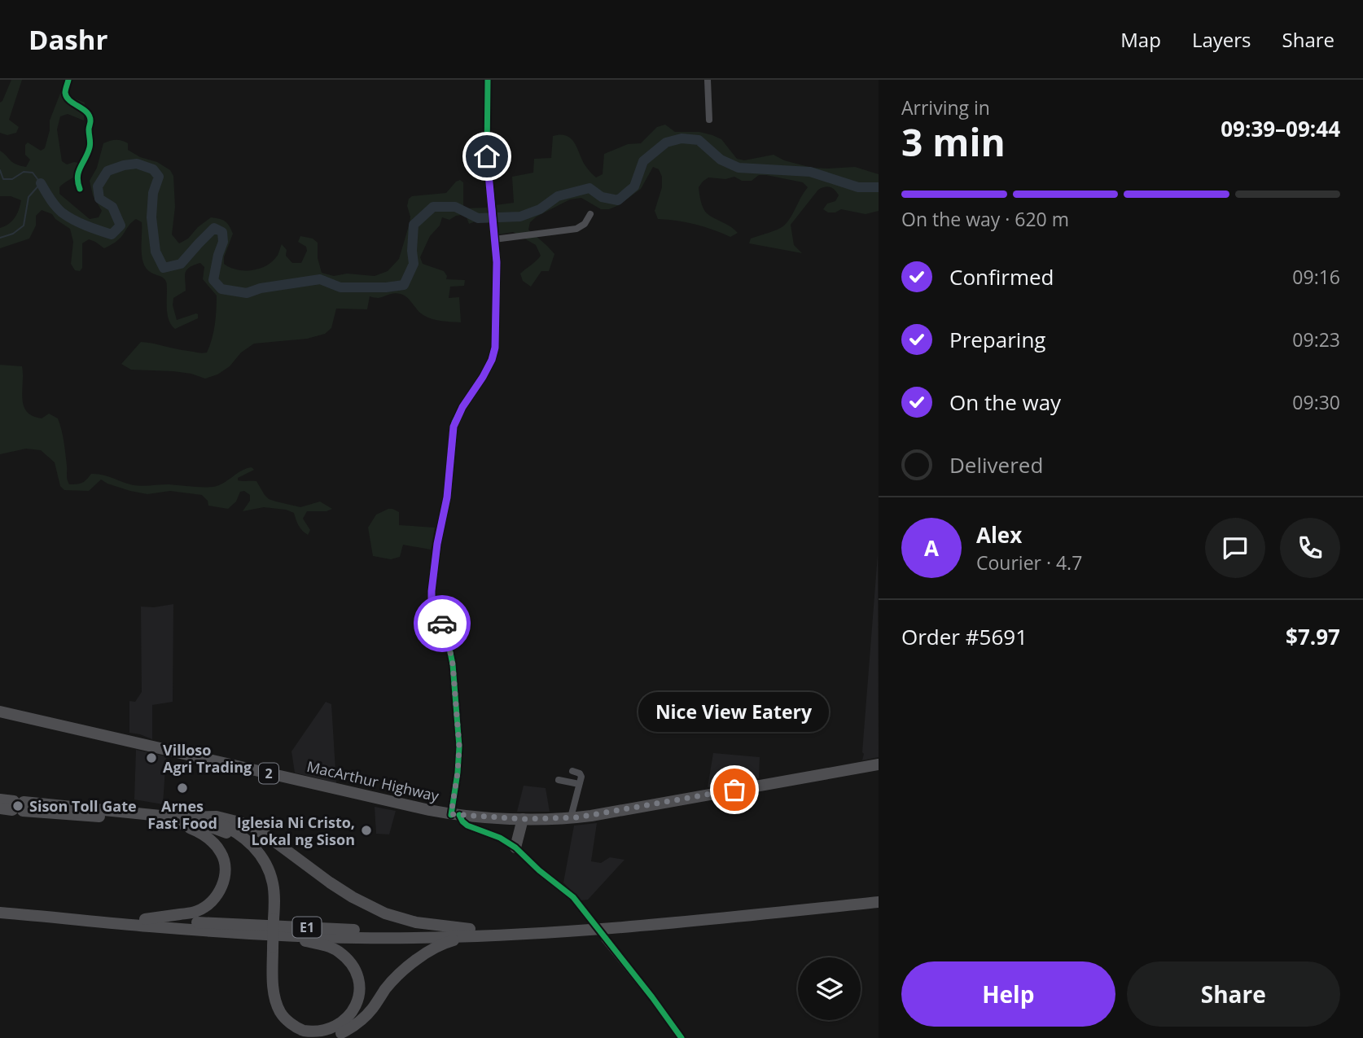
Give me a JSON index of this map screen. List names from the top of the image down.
{
  "streets": {
    "highway": ["2", "MacArthur Highway", "E1"]
  },
  "places": [
    "Villoso Agri Trading",
    "Arnes Fast Food",
    "Nice View Eatery",
    "Sison Toll Gate",
    "Iglesia Ni Cristo, Lokal ng Sison"
  ],
  "page": {
    "header": "Dashr",
    "nav": ["Map", "Layers", "Share"],
    "heading": ["3 min", "Arriving in", "09:39–09:44"],
    "panel": [
      "Alex",
      "Courier · 4.7",
      "Order #5691",
      "$7.97"
    ],
    "bar": "On the way · 620 m",
    "list": [
      ["Confirmed", "09:16"],
      ["Preparing", "09:23"],
      ["On the way", "09:30"],
      "Delivered"
    ],
    "round": "A",
    "bubble": "Nice View Eatery",
    "buttons": ["Help", "Share"]
  }
}
